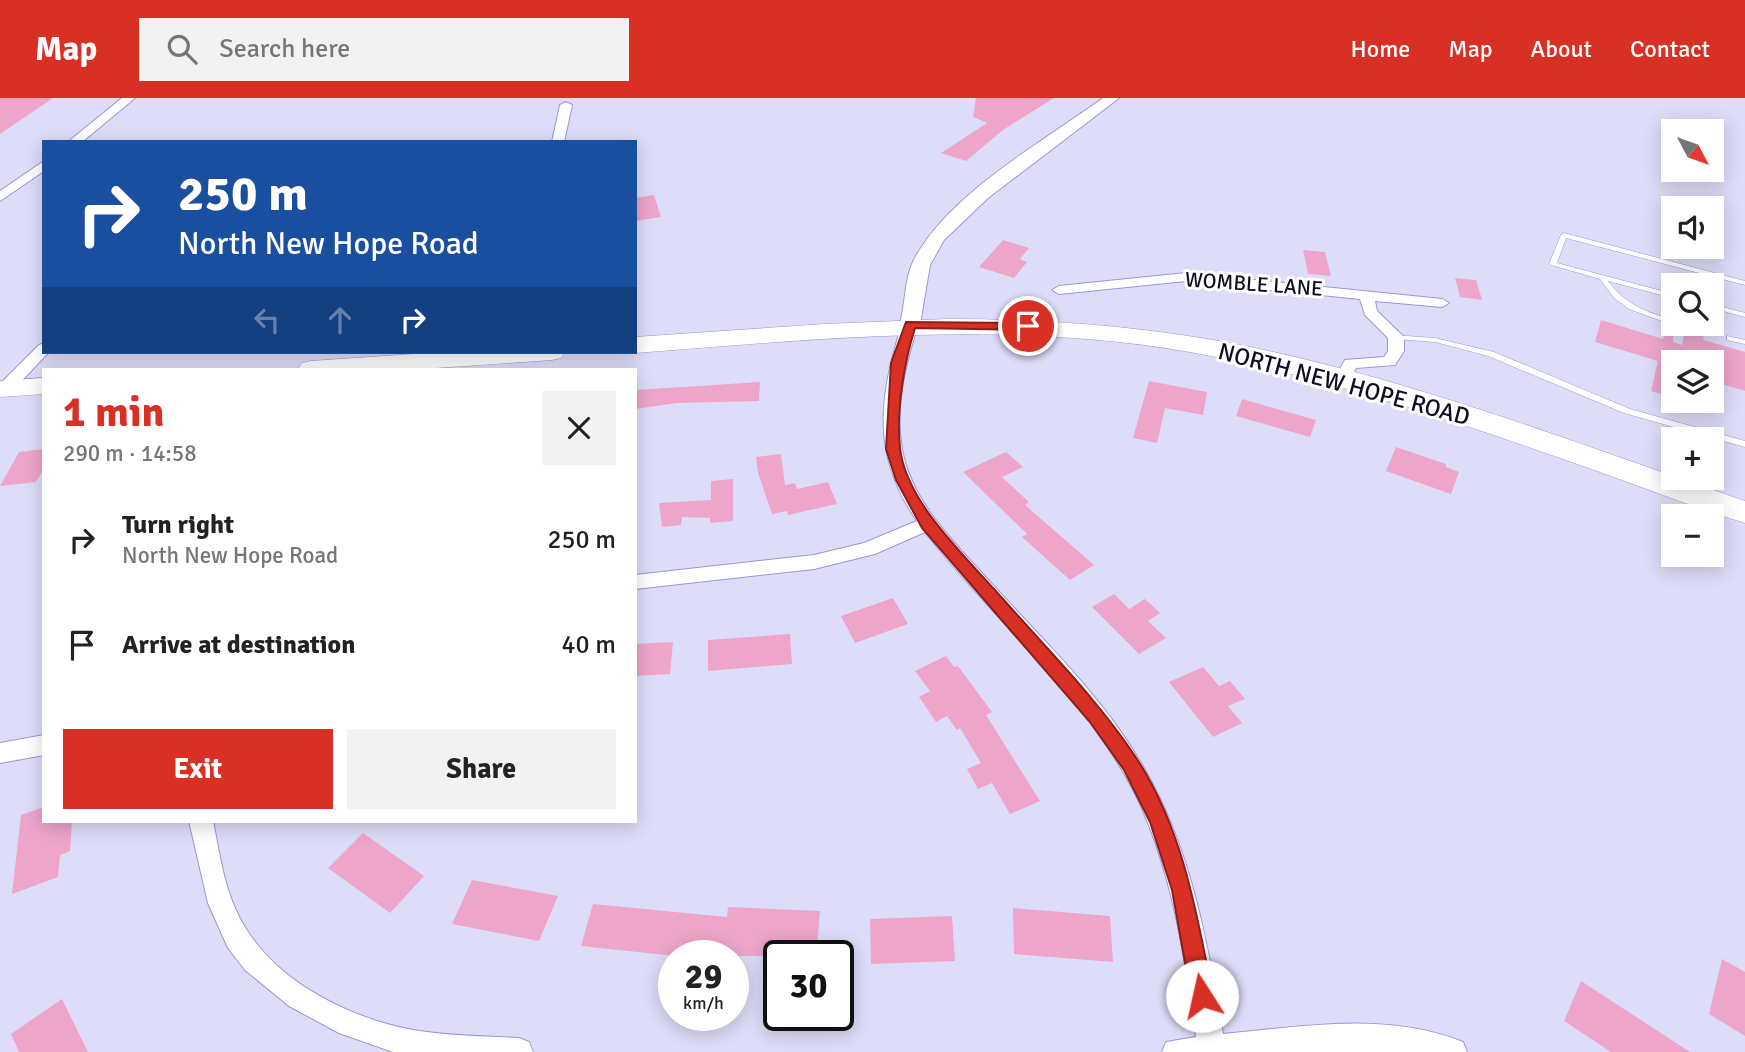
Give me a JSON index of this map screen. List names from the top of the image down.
{
  "streets": {
    "main road": ["NORTH NEW HOPE ROAD"],
    "street": ["WOMBLE LANE"]
  },
  "north": "bottom right",
  "page": {
    "header": "Map",
    "search": "Search here",
    "nav": [
      "Home",
      "Map",
      "About",
      "Contact"
    ],
    "map_buttons": ["+", "−"],
    "turn": ["250 m", "North New Hope Road"],
    "heading": ["1 min", "290 m · 14:58"],
    "list": [
      {
        "name": "Turn right",
        "note": "North New Hope Road",
        "value": "250 m"
      },
      {
        "name": "Arrive at destination",
        "value": "40 m"
      }
    ],
    "buttons": ["Exit", "Share"],
    "speed": "29 km/h",
    "limit": "30"
  }
}
